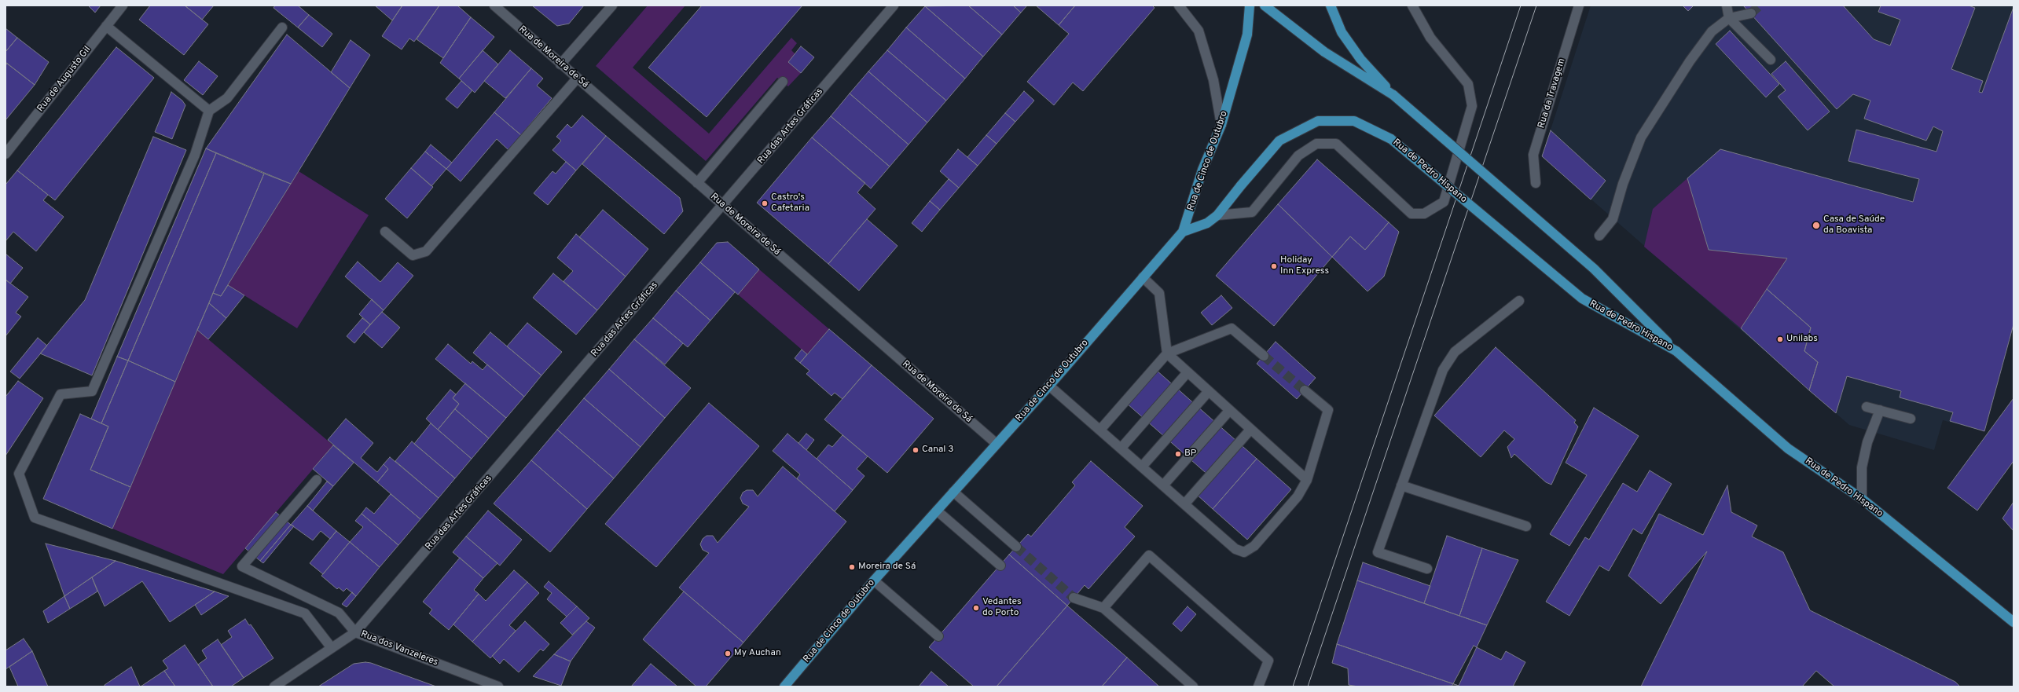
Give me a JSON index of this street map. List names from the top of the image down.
{
  "streets": {
    "main road": ["Rua de Cinco de Outubro", "Rua de Pedro Hispano"],
    "street": [
      "Rua de Moreira de Sá",
      "Rua de Augusto Gil",
      "Rua da Travagem",
      "Rua das Artes Gráficas",
      "Rua dos Vanzeleres"
    ]
  },
  "crossings": [
    ["Rua de Moreira de Sá", "Rua das Artes Gráficas"],
    ["Rua de Moreira de Sá", "Rua de Cinco de Outubro"],
    ["Rua das Artes Gráficas", "Rua dos Vanzeleres"],
    ["Rua de Cinco de Outubro", "Rua de Pedro Hispano"]
  ],
  "places": [
    "Castro's Cafetaria",
    "Casa de Saúde da Boavista",
    "Holiday Inn Express",
    "Unilabs",
    "Canal 3",
    "BP",
    "Moreira de Sá",
    "Vedantes do Porto",
    "My Auchan"
  ]
}
